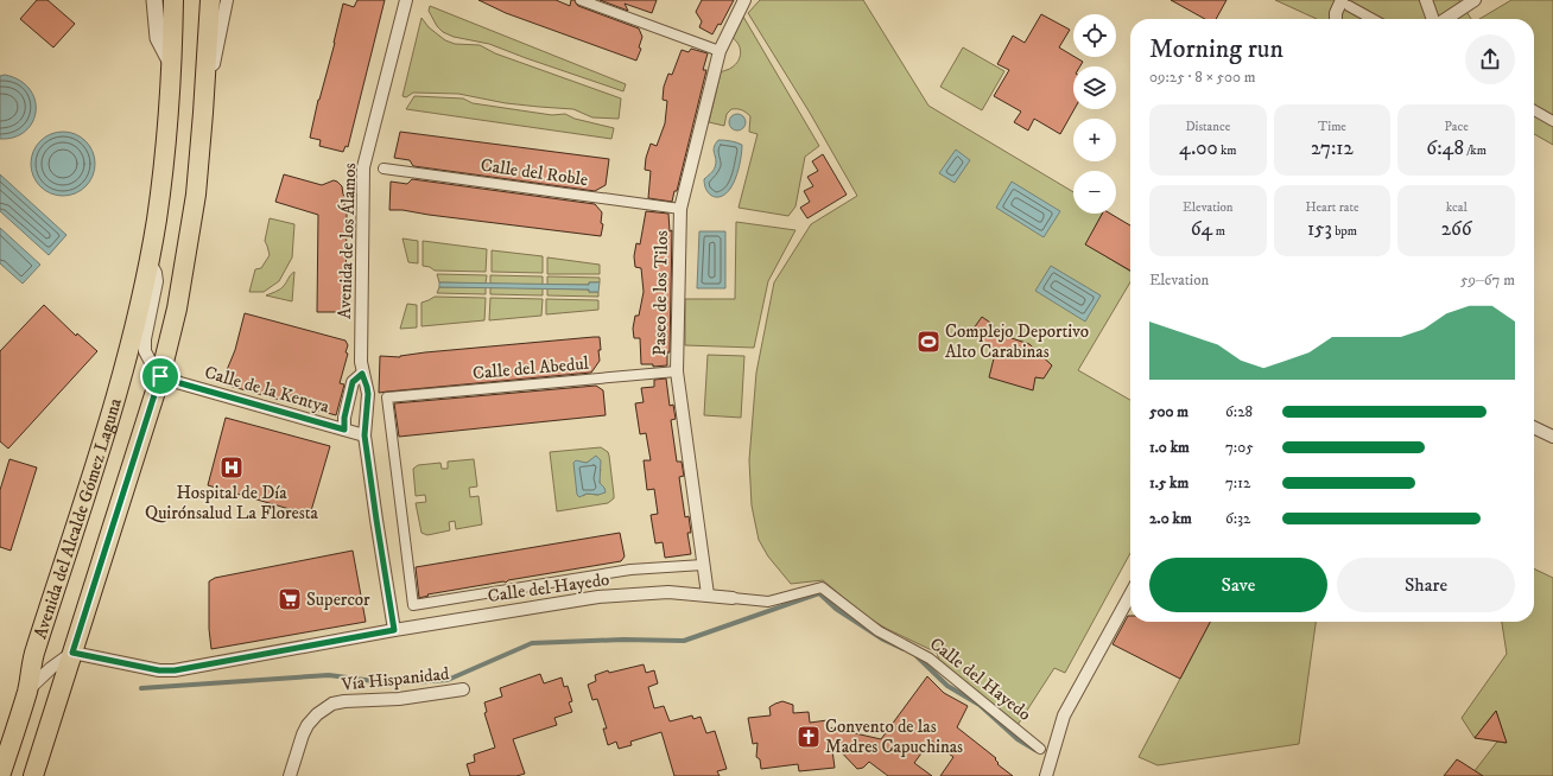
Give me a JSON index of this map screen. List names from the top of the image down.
{
  "streets": {
    "main road": ["Avenida del Alcalde Gómez Laguna"],
    "street": [
      "Calle del Roble",
      "Avenida de los Álamos",
      "Paseo de los Tilos",
      "Calle del Abedul",
      "Calle de la Kentya",
      "Calle del Hayedo",
      "Vía Hispanidad"
    ]
  },
  "crossings": [
    ["Calle del Roble", "Paseo de los Tilos"],
    ["Avenida de los Álamos", "Calle de la Kentya"],
    ["Avenida de los Álamos", "Calle del Hayedo"],
    ["Paseo de los Tilos", "Calle del Abedul"],
    ["Paseo de los Tilos", "Calle del Hayedo"],
    ["Calle de la Kentya", "Avenida del Alcalde Gómez Laguna"],
    ["Avenida del Alcalde Gómez Laguna", "Calle del Hayedo"]
  ],
  "places": {
    "sports": ["Complejo Deportivo Alto Carabinas"],
    "hospital": ["Hospital de Día Quirónsalud La Floresta"],
    "supermarket": ["Supercor"],
    "church": ["Convento de las Madres Capuchinas"]
  },
  "page": {
    "map_buttons": ["+", "−"],
    "heading": ["Morning run", "09:25 · 8 × 500 m"],
    "stats": [
      ["Distance", "4.00 km"],
      ["Time", "27:12"],
      ["Pace", "6:48 /km"],
      ["Elevation", "64 m"],
      ["Heart rate", "153 bpm"],
      ["kcal", "266"]
    ],
    "chart": ["Elevation", "59–67 m"],
    "list": [
      {
        "name": "500 m",
        "note": "6:28"
      },
      {
        "name": "1.0 km",
        "note": "7:05"
      },
      {
        "name": "1.5 km",
        "note": "7:12"
      },
      {
        "name": "2.0 km",
        "note": "6:32"
      }
    ],
    "buttons": ["Save", "Share"]
  }
}
